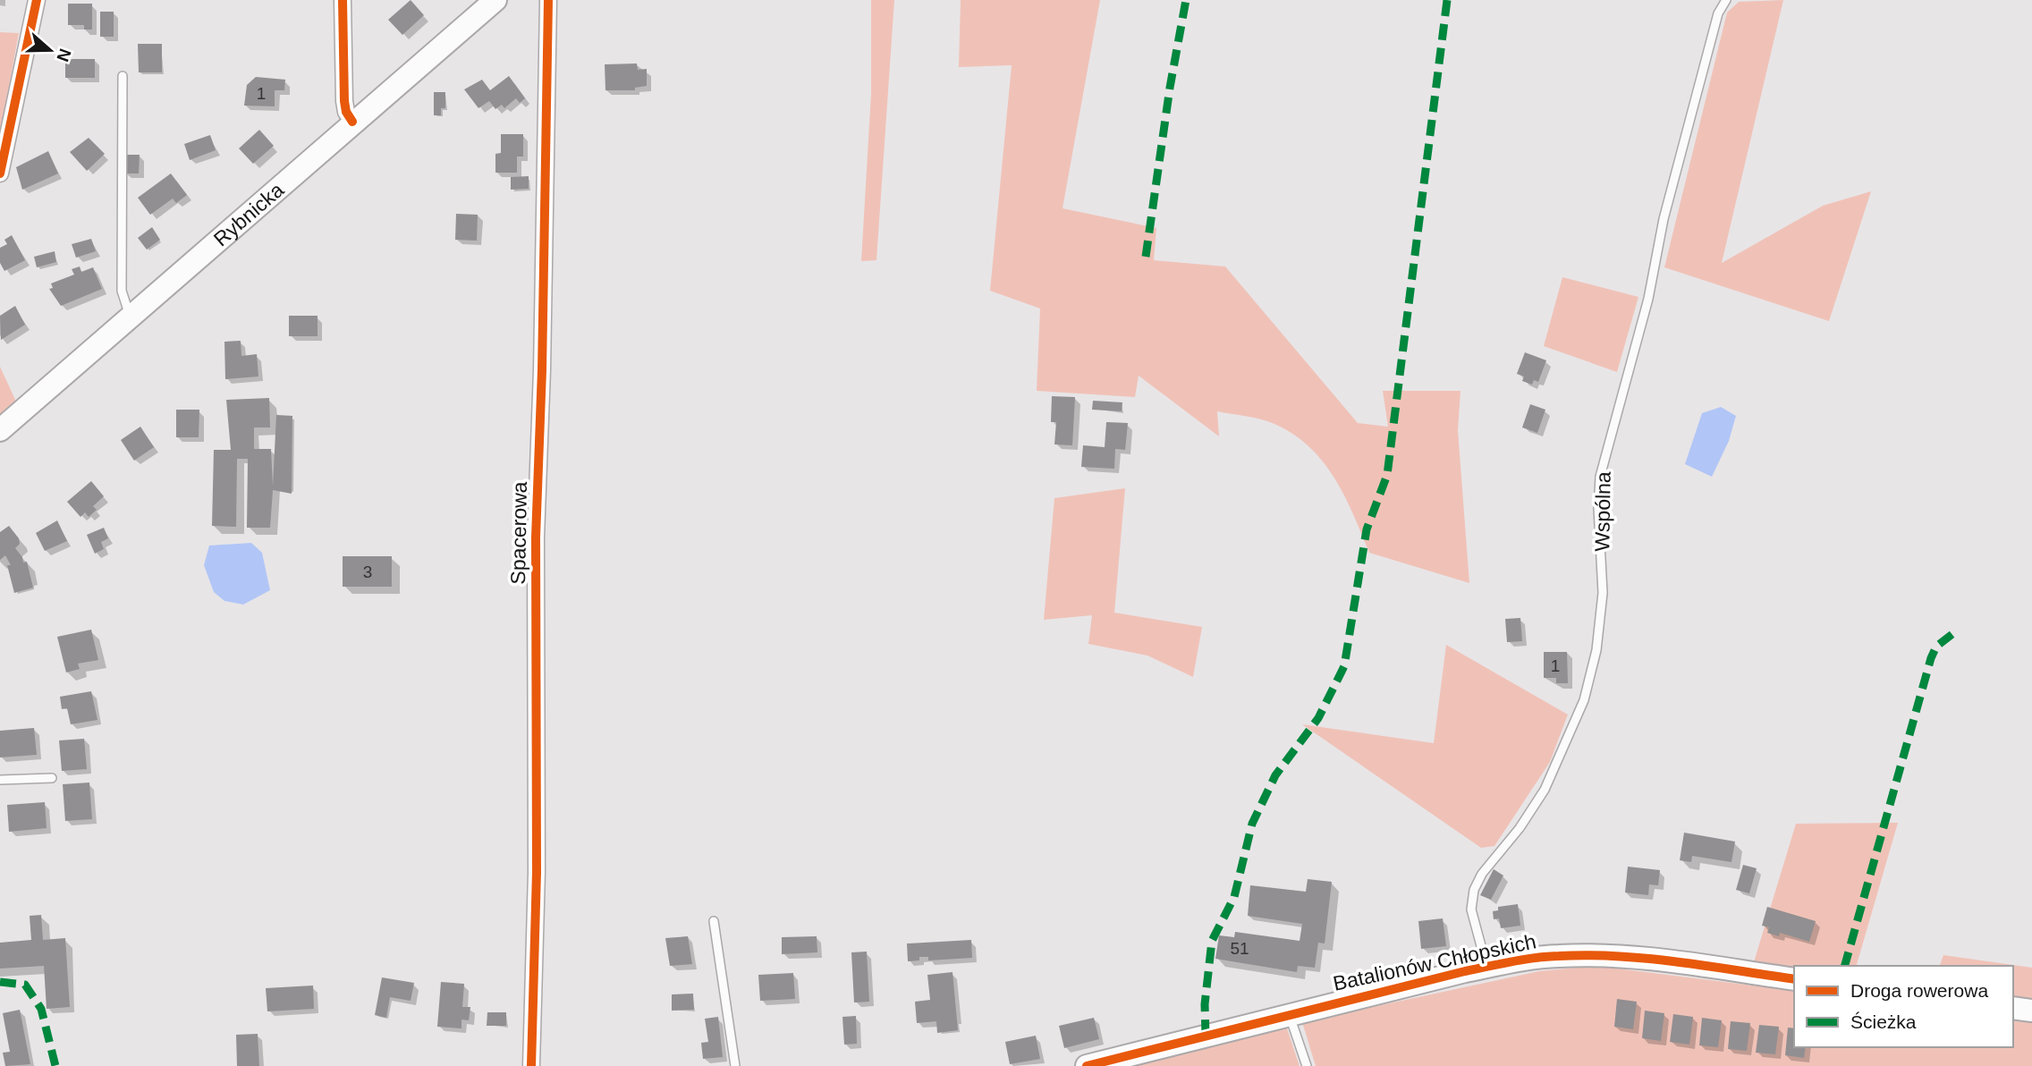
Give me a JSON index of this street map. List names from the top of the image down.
{
  "streets": {
    "street": ["Rybnicka", "Spacerowa", "Batalionów Chłopskich"],
    "lane": ["Wspólna"]
  },
  "crossings": [
    ["Wspólna", "Batalionów Chłopskich"]
  ],
  "house_numbers": [
    "1",
    "3",
    "1",
    "51"
  ],
  "legend": ["Droga rowerowa", "Ścieżka"],
  "north": "right"
}
